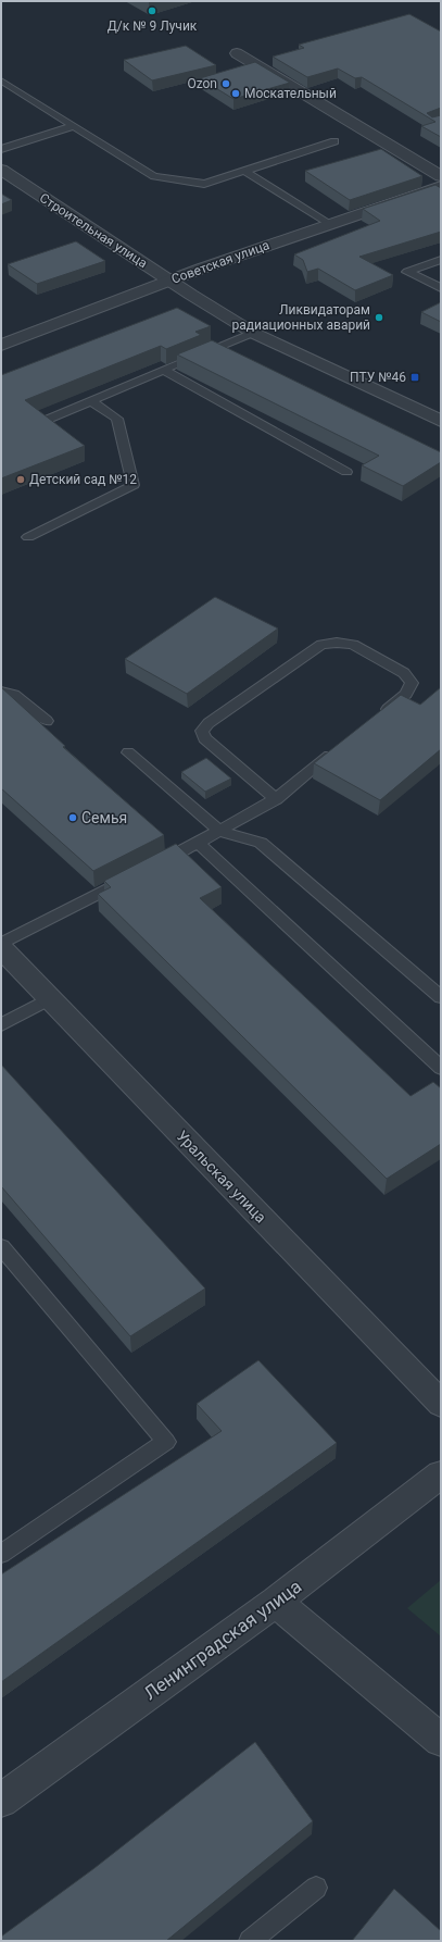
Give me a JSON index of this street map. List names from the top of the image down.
{
  "streets": {
    "street": [
      "Строительная улица",
      "Советская улица",
      "Уральская улица",
      "Ленинградская улица"
    ]
  },
  "crossings": [
    ["Строительная улица", "Советская улица"]
  ],
  "places": {
    "other": [
      "Д/к № 9 Лучик",
      "Ozon",
      "Москательный",
      "Ликвидаторам радиационных аварий",
      "Детский сад №12",
      "Семья"
    ],
    "transit": ["ПТУ №46"]
  }
}
